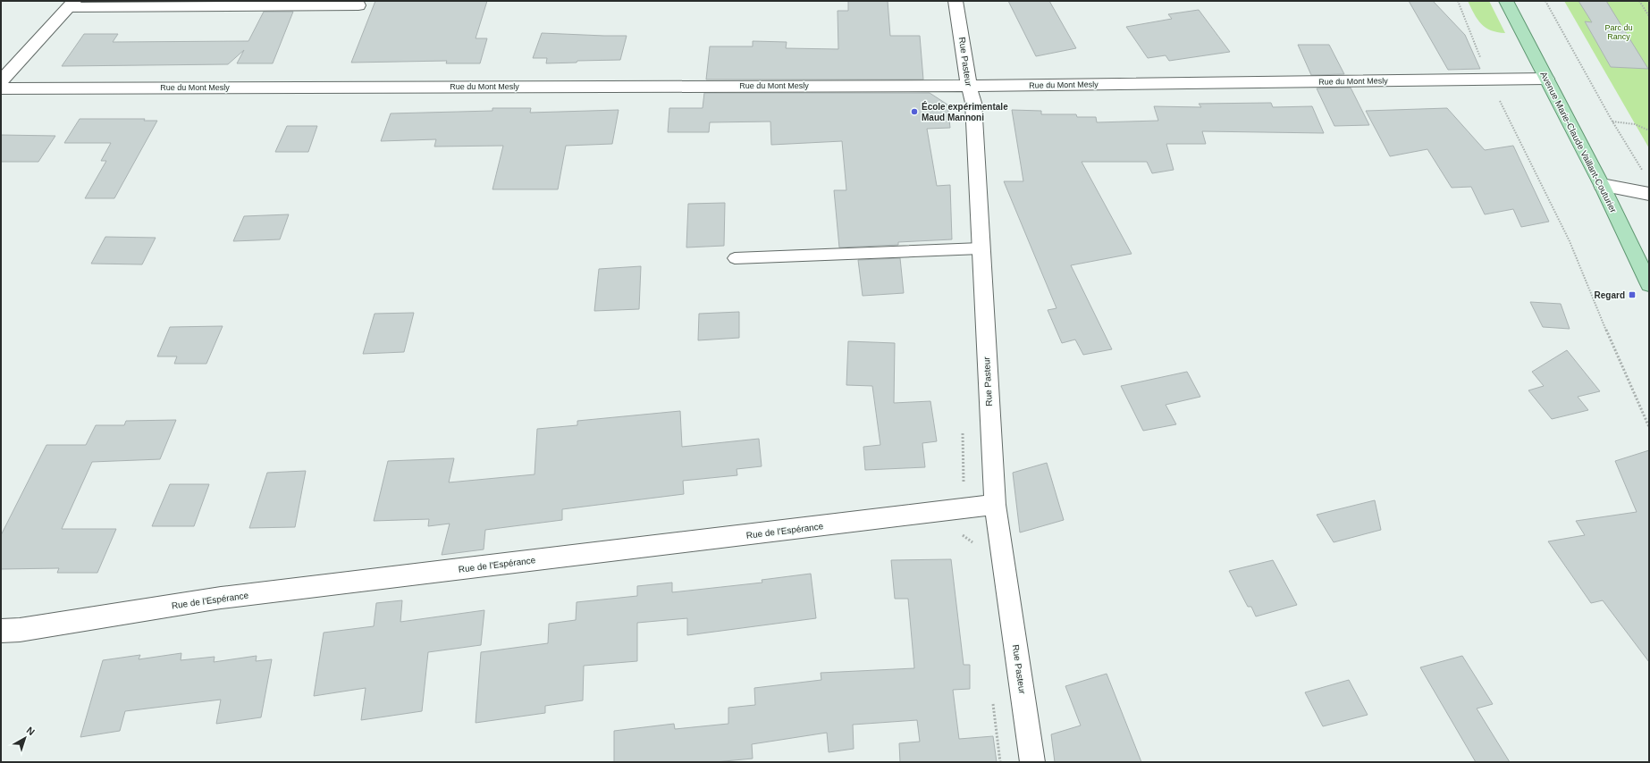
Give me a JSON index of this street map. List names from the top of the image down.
{
  "streets": {
    "main road": ["Avenue Marie-Claude Vaillant-Couturier"],
    "street": ["Rue Pasteur", "Rue du Mont Mesly", "Rue de l'Espérance"]
  },
  "crossings": [
    ["Rue Pasteur", "Rue du Mont Mesly"],
    ["Rue Pasteur", "Rue de l'Espérance"],
    ["Rue du Mont Mesly", "Avenue Marie-Claude Vaillant-Couturier"]
  ],
  "parks": ["Parc du Rancy"],
  "places": {
    "other": ["École expérimentale Maud Mannoni"],
    "transit": ["Regard"]
  },
  "north": "top right"
}
